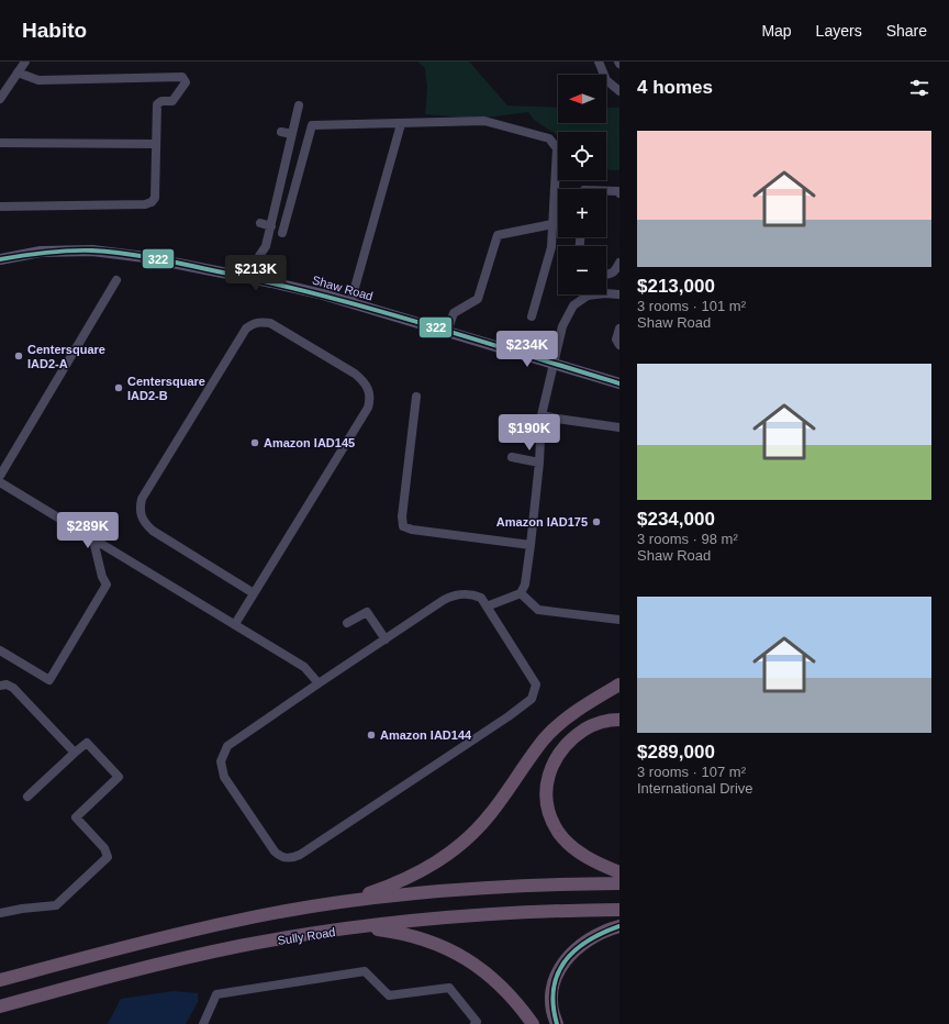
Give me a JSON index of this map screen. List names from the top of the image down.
{
  "streets": {
    "highway": ["Sully Road"],
    "main road": ["Shaw Road"]
  },
  "places": [
    "Centersquare IAD2-A",
    "Centersquare IAD2-B",
    "Amazon IAD145",
    "Amazon IAD175",
    "Amazon IAD144"
  ],
  "lines": ["transit line 322"],
  "north": "left",
  "page": {
    "header": "Habito",
    "nav": ["Map", "Layers", "Share"],
    "heading": "4 homes",
    "map_buttons": ["+", "−"],
    "list": [
      {
        "name": "$213,000",
        "note": "3 rooms · 101 m² · Shaw Road"
      },
      {
        "name": "$234,000",
        "note": "3 rooms · 98 m² · Shaw Road"
      },
      {
        "name": "$289,000",
        "note": "3 rooms · 107 m² · International Drive"
      }
    ],
    "price": [
      "$213K",
      "$234K",
      "$190K",
      "$289K"
    ]
  }
}
